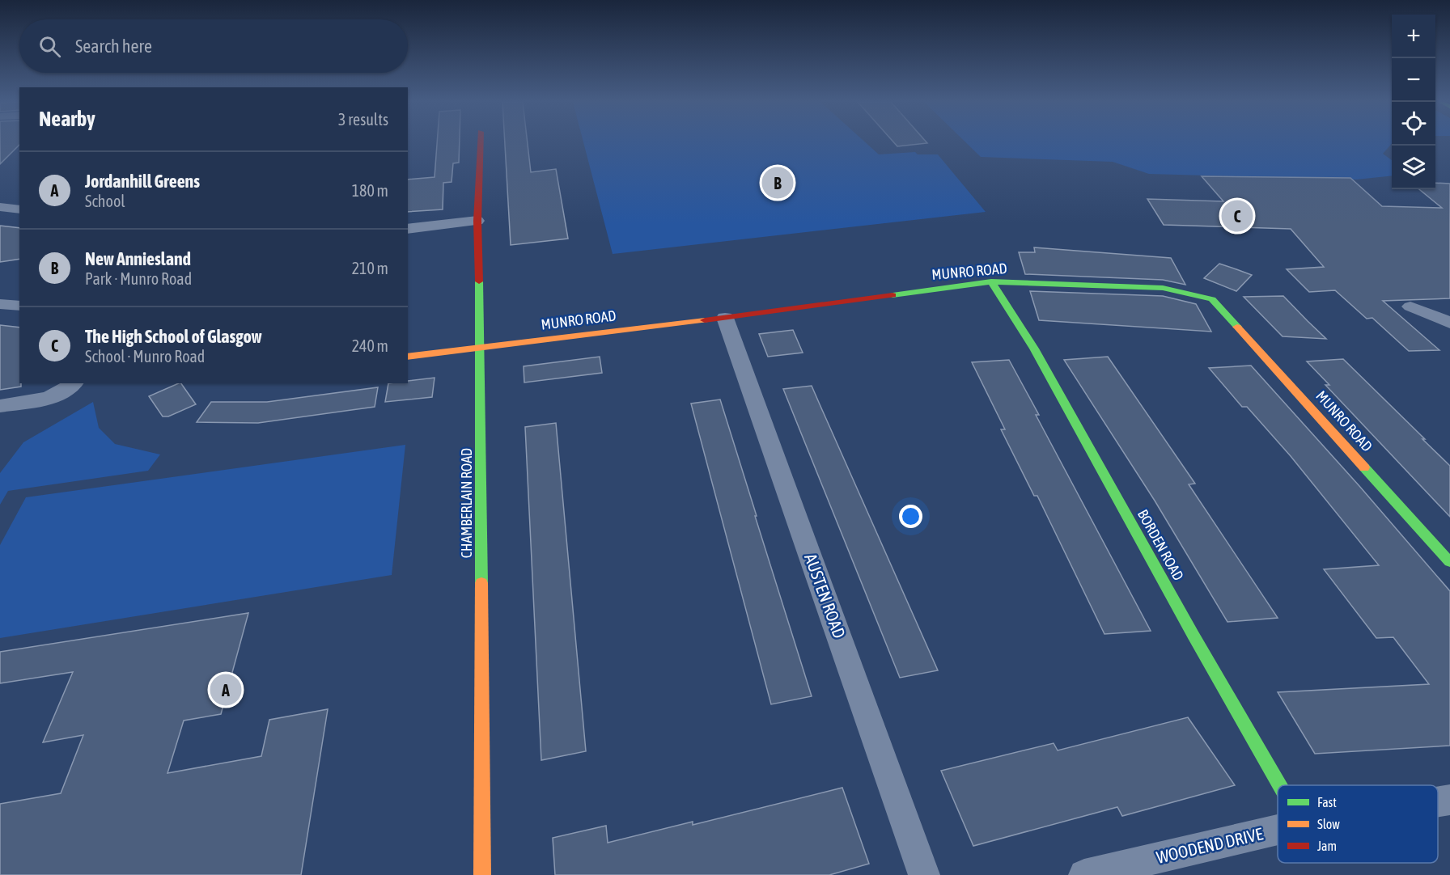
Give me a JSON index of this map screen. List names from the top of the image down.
{
  "streets": {
    "street": [
      "MUNRO ROAD",
      "CHAMBERLAIN ROAD",
      "BORDEN ROAD",
      "AUSTEN ROAD",
      "WOODEND DRIVE"
    ]
  },
  "crossings": [
    ["MUNRO ROAD", "CHAMBERLAIN ROAD"],
    ["MUNRO ROAD", "BORDEN ROAD"],
    ["MUNRO ROAD", "AUSTEN ROAD"]
  ],
  "legend": ["Fast", "Slow", "Jam"],
  "page": {
    "map_buttons": ["+", "−"],
    "search": "Search here",
    "heading": ["Nearby", "3 results"],
    "list": [
      {
        "mark": "A",
        "name": "Jordanhill Greens",
        "note": "School",
        "value": "180 m"
      },
      {
        "mark": "B",
        "name": "New Anniesland",
        "note": "Park · Munro Road",
        "value": "210 m"
      },
      {
        "mark": "C",
        "name": "The High School of Glasgow",
        "note": "School · Munro Road",
        "value": "240 m"
      }
    ],
    "pins": ["B", "C", "A"]
  }
}
